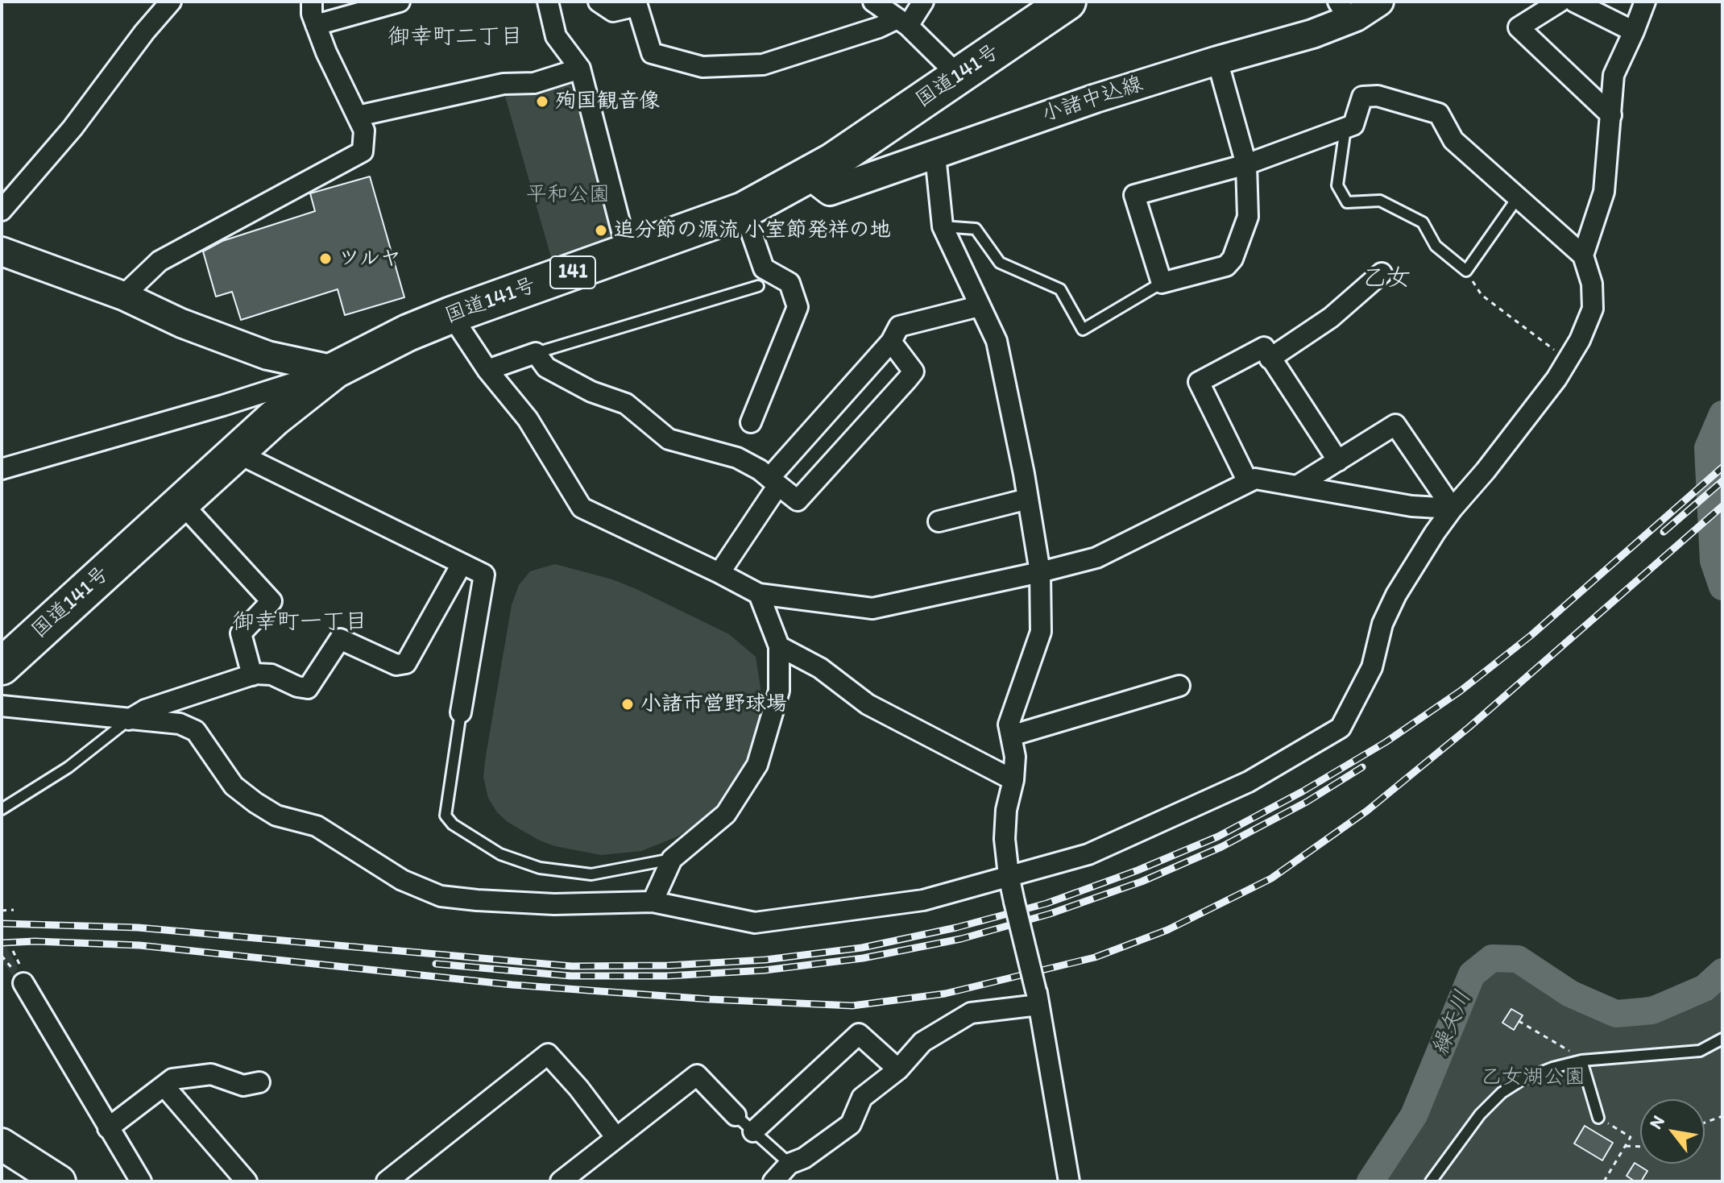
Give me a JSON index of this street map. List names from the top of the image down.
{
  "streets": {
    "highway": ["国道141号", "141"],
    "main road": ["小諸中込線"]
  },
  "crossings": [
    ["国道141号", "小諸中込線"]
  ],
  "districts": ["御幸町二丁目", "乙女", "御幸町一丁目"],
  "water": ["繰矢川"],
  "parks": ["平和公園", "乙女湖公園"],
  "places": [
    "殉国観音像",
    "追分節の源流 小室節発祥の地",
    "ツルヤ",
    "小諸市営野球場"
  ],
  "north": "top left"
}
